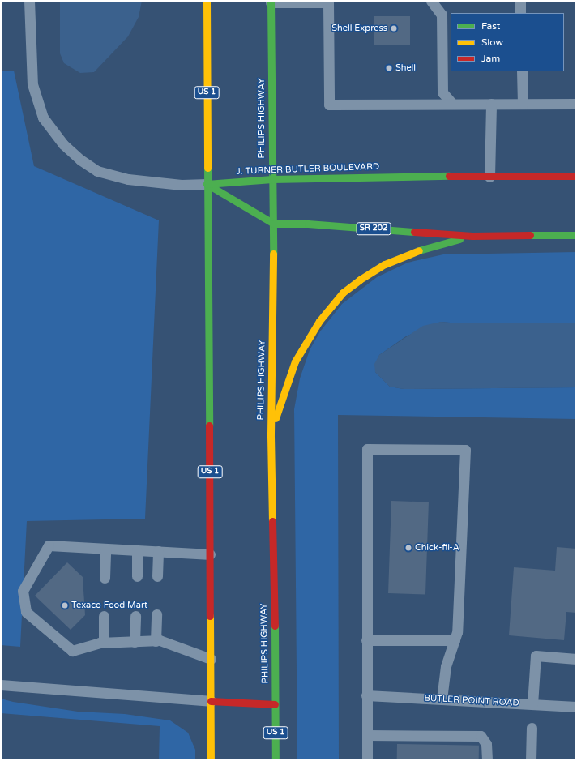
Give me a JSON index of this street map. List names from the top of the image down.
{
  "streets": {
    "main road": [
      "US 1",
      "PHILIPS HIGHWAY",
      "J. TURNER BUTLER BOULEVARD",
      "SR 202"
    ],
    "lane": ["BUTLER POINT ROAD"]
  },
  "crossings": [
    ["US 1", "J. TURNER BUTLER BOULEVARD"],
    ["PHILIPS HIGHWAY", "J. TURNER BUTLER BOULEVARD"],
    ["PHILIPS HIGHWAY", "SR 202"]
  ],
  "places": [
    "Shell Express",
    "Shell",
    "Chick-fil-A",
    "Texaco Food Mart"
  ],
  "legend": ["Fast", "Slow", "Jam"]
}
